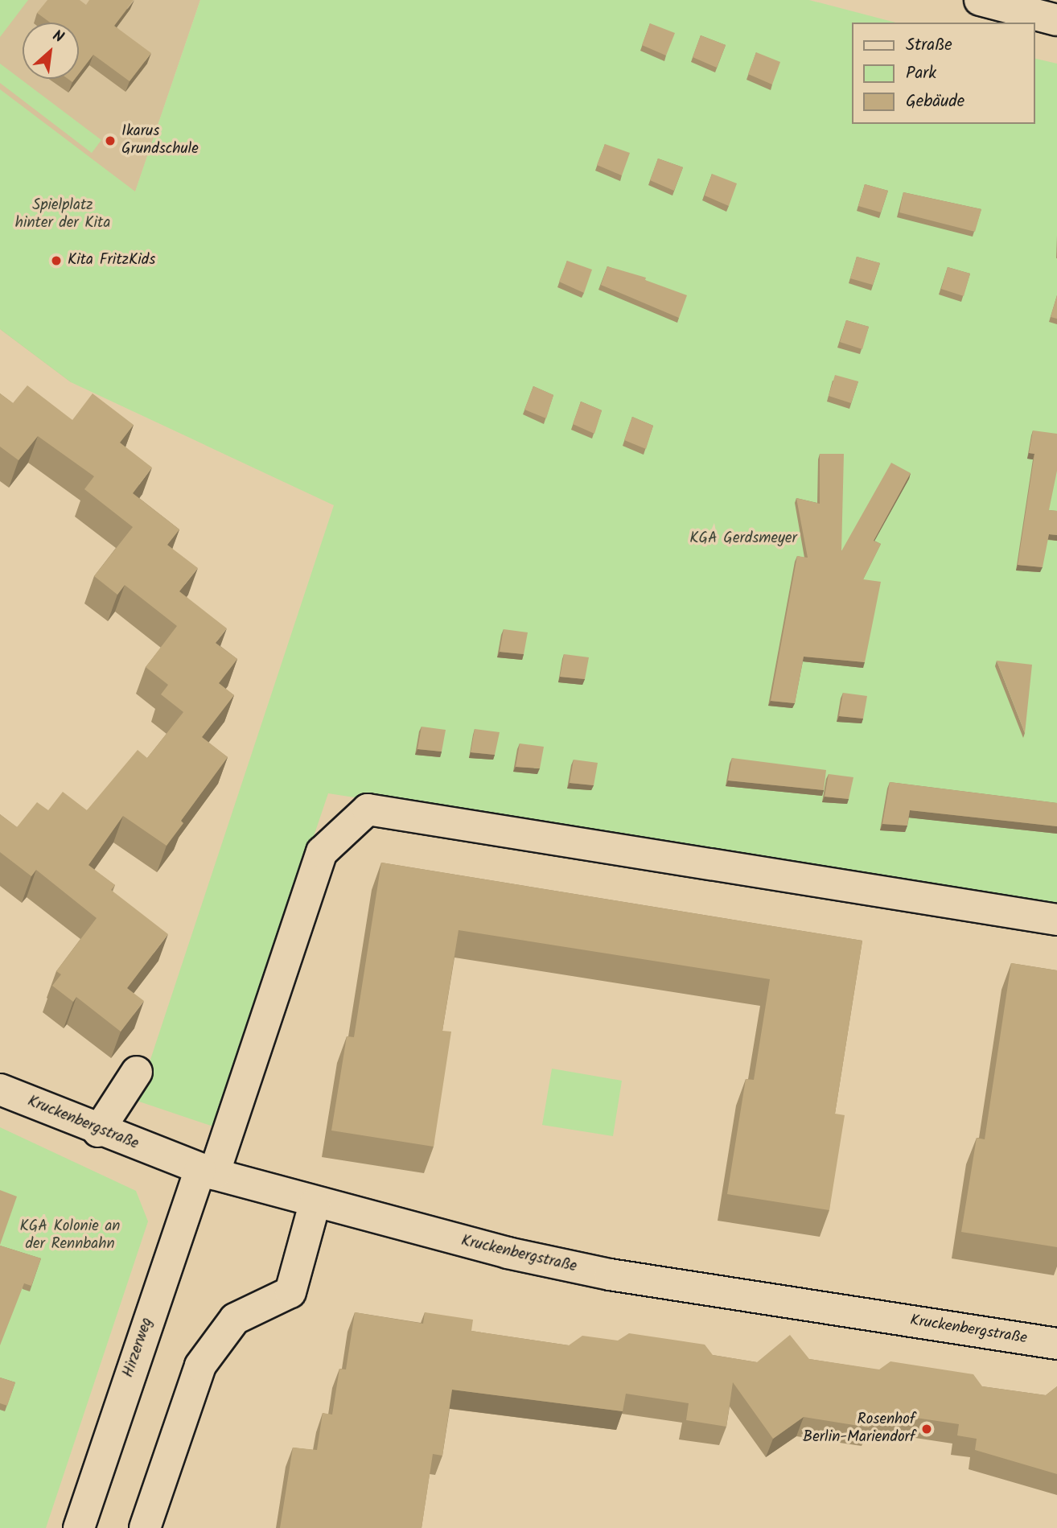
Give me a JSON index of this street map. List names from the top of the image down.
{
  "streets": {
    "street": ["Kruckenbergstraße", "Hirzerweg"]
  },
  "crossings": [
    ["Kruckenbergstraße", "Hirzerweg"]
  ],
  "parks": ["Spielplatz hinter der Kita", "KGA Gerdsmeyer", "KGA Kolonie an der Rennbahn"],
  "places": ["Ikarus Grundschule", "Kita FritzKids", "Rosenhof Berlin-Mariendorf"],
  "legend": ["Straße", "Park", "Gebäude"],
  "north": "top right"
}
